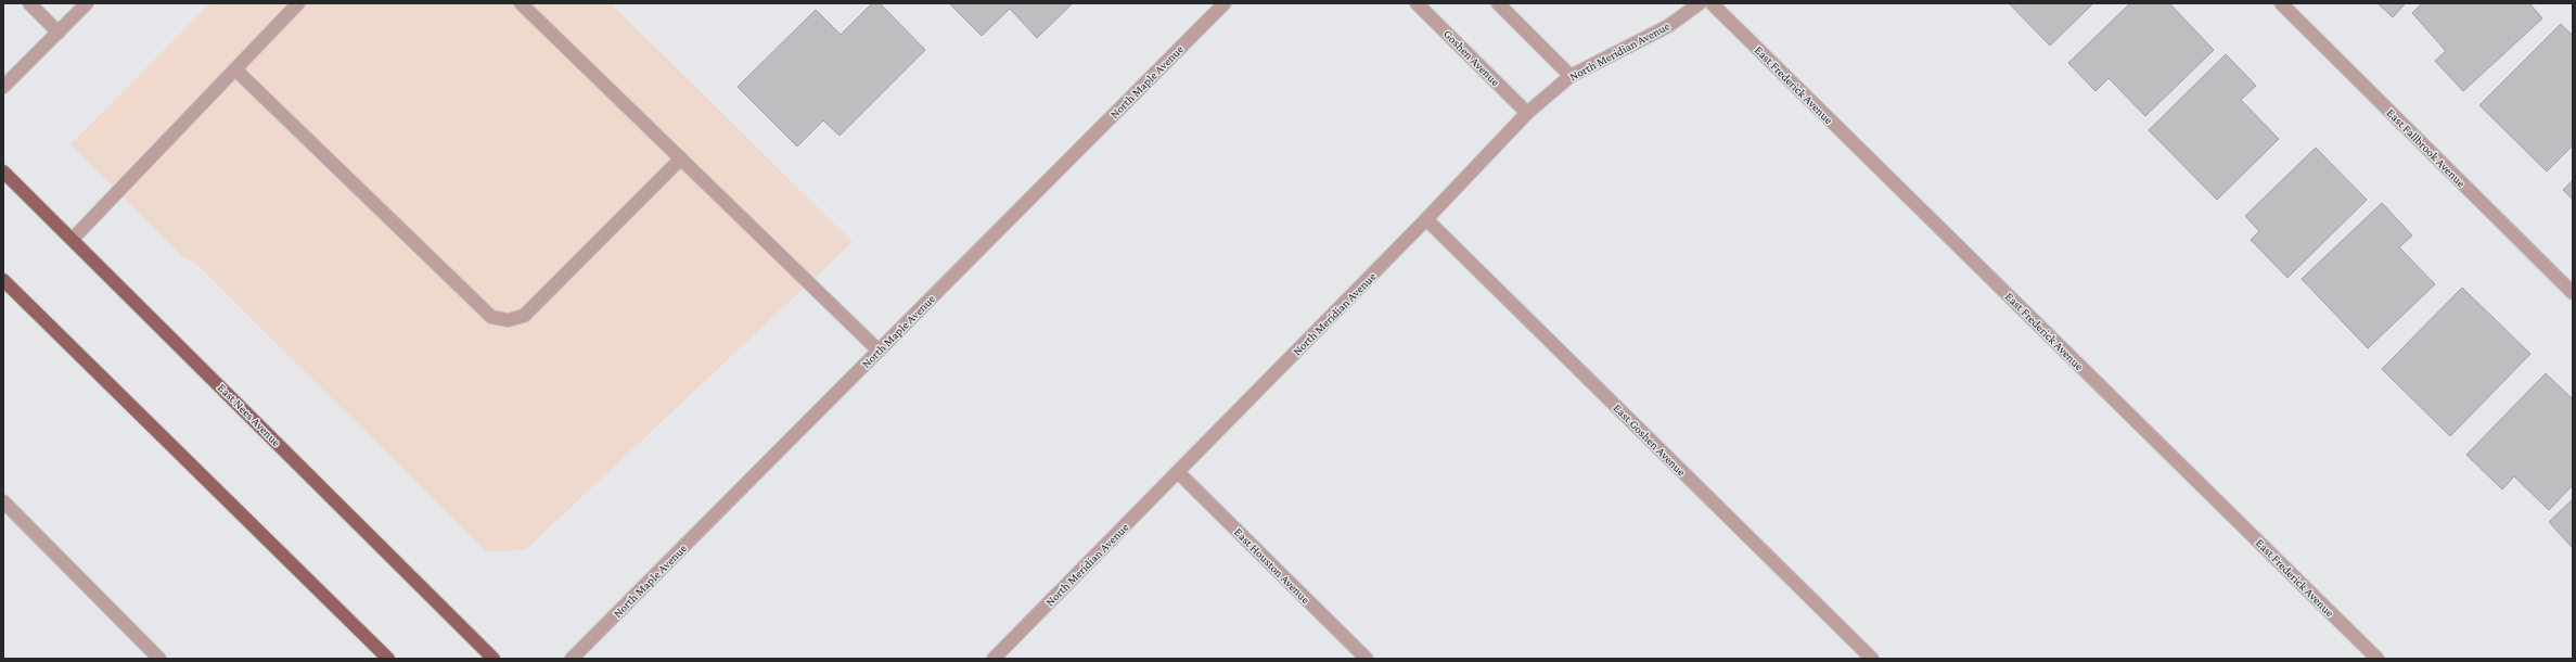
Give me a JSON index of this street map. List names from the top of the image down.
{
  "streets": {
    "main road": ["East Nees Avenue"],
    "street": [
      "North Meridian Avenue",
      "Goshen Avenue",
      "North Maple Avenue",
      "East Frederick Avenue",
      "East Fallbrook Avenue",
      "East Goshen Avenue",
      "East Houston Avenue"
    ]
  },
  "crossings": [
    ["North Meridian Avenue", "Goshen Avenue"],
    ["North Meridian Avenue", "East Goshen Avenue"],
    ["North Meridian Avenue", "East Houston Avenue"]
  ]
}
